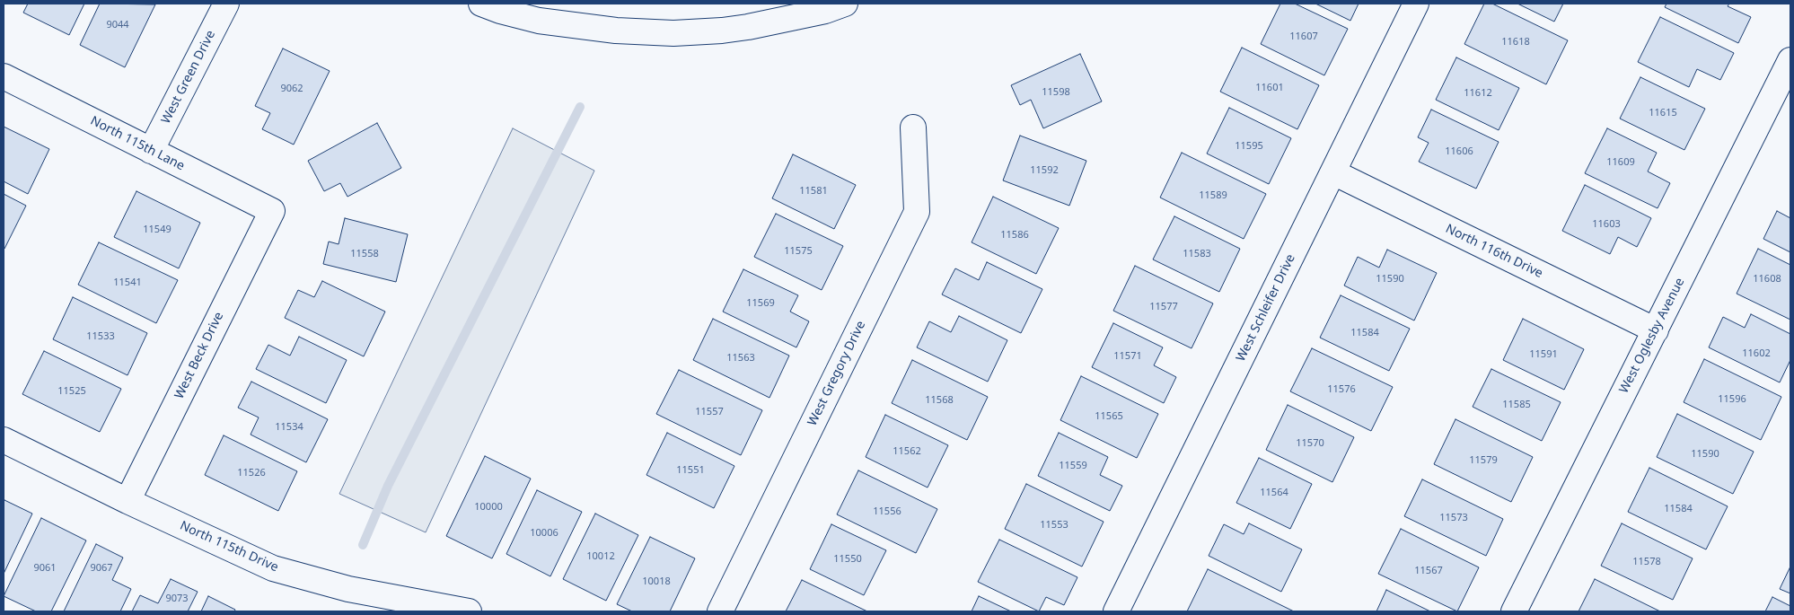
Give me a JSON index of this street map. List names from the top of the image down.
{
  "streets": {
    "street": [
      "West Green Drive",
      "North 115th Lane",
      "North 116th Drive",
      "West Schleifer Drive",
      "West Oglesby Avenue",
      "West Beck Drive",
      "West Gregory Drive",
      "North 115th Drive"
    ]
  },
  "crossings": [
    ["West Green Drive", "North 115th Lane"],
    ["North 115th Lane", "West Beck Drive"],
    ["North 116th Drive", "West Schleifer Drive"],
    ["North 116th Drive", "West Oglesby Avenue"],
    ["West Beck Drive", "North 115th Drive"]
  ],
  "house_numbers": [
    "9044",
    "11607",
    "11618",
    "11601",
    "9062",
    "11598",
    "11612",
    "11615",
    "11595",
    "11606",
    "11609",
    "11592",
    "11581",
    "11589",
    "11603",
    "11549",
    "11586",
    "11575",
    "11558",
    "11583",
    "11590",
    "11608",
    "11541",
    "11569",
    "11577",
    "11584",
    "11533",
    "11602",
    "11591",
    "11571",
    "11563",
    "11576",
    "11525",
    "11596",
    "11568",
    "11585",
    "11557",
    "11565",
    "11534",
    "11570",
    "11562",
    "11590",
    "11579",
    "11559",
    "11551",
    "11526",
    "11564",
    "10000",
    "11584",
    "11556",
    "11573",
    "11553",
    "10006",
    "10012",
    "11550",
    "11578",
    "9061",
    "9067",
    "11567",
    "10018",
    "9073"
  ]
}
